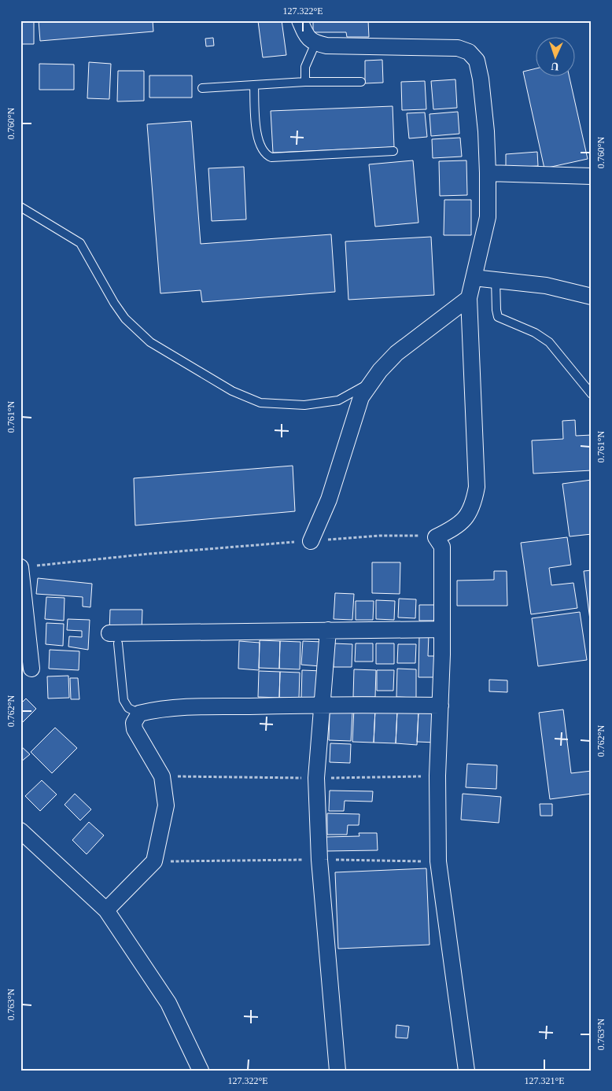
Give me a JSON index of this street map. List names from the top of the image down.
{
  "north": "bottom",
  "coordinates": [
    "127.322°E",
    "0.760°N",
    "0.761°N",
    "0.762°N",
    "0.763°N",
    "127.321°E"
  ]
}
